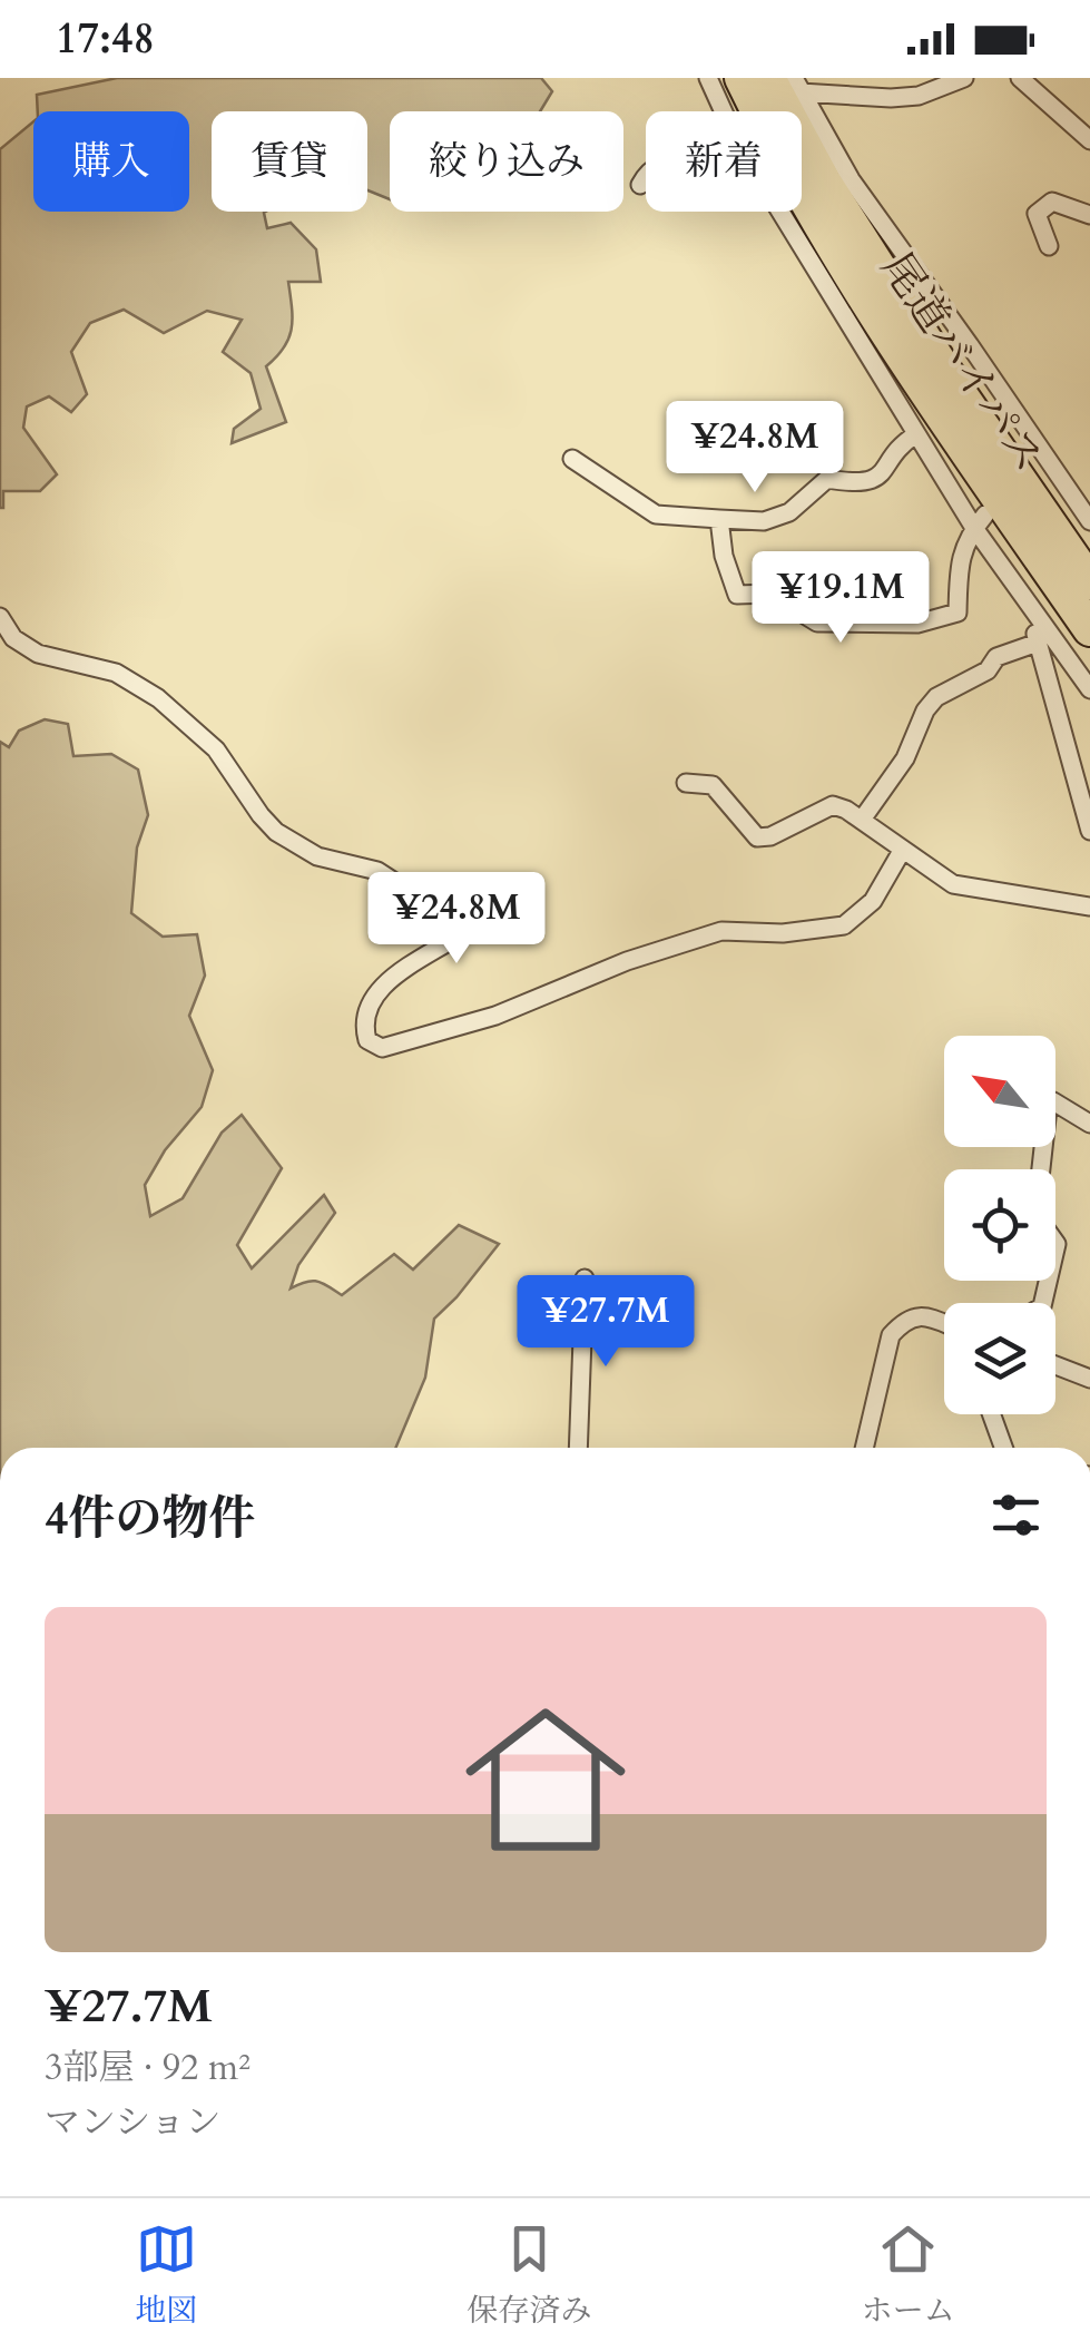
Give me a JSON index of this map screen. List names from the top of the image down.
{
  "streets": {
    "highway": ["尾道バイパス"]
  },
  "north": "top left",
  "page": {
    "status": "17:48",
    "chip": [
      "購入",
      "賃貸",
      "絞り込み",
      "新着"
    ],
    "price": [
      "¥24.8M",
      "¥19.1M",
      "¥24.8M",
      "¥27.7M"
    ],
    "heading": "4件の物件",
    "list": [
      {
        "name": "¥27.7M",
        "note": "3部屋 · 92 m² · マンション"
      }
    ],
    "tabs": ["地図", "保存済み", "ホーム"]
  }
}
